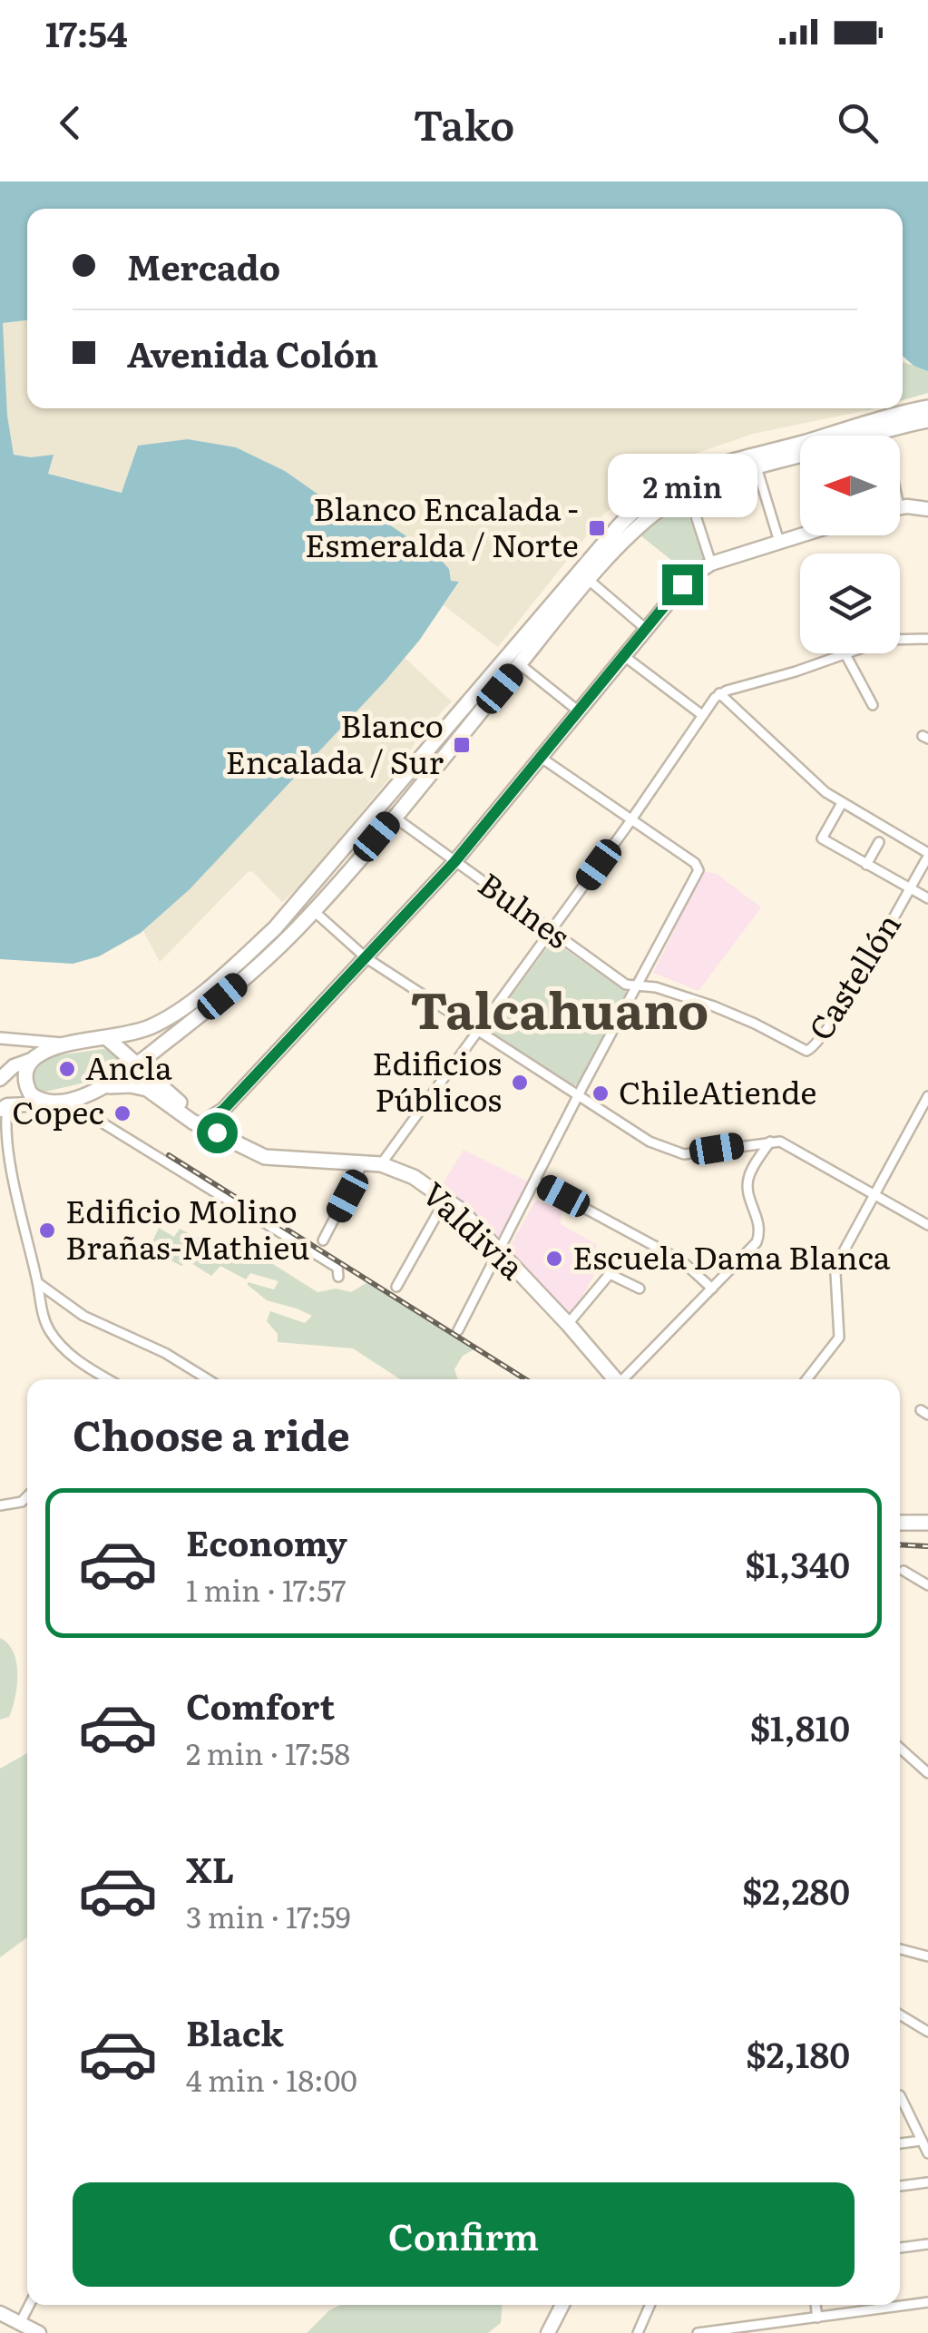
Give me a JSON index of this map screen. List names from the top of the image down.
{
  "streets": {
    "main road": ["Valdivia"],
    "street": ["Bulnes", "Castellón"]
  },
  "crossings": [
    ["Bulnes", "Castellón"]
  ],
  "districts": ["Talcahuano"],
  "places": {
    "transit": ["Blanco Encalada - Esmeralda / Norte", "Blanco Encalada / Sur"],
    "other": [
      "Ancla",
      "Edificios Públicos",
      "ChileAtiende",
      "Copec",
      "Edificio Molino Brañas-Mathieu",
      "Escuela Dama Blanca"
    ]
  },
  "north": "left",
  "page": {
    "status": "17:54",
    "header": "Tako",
    "banner": ["Mercado", "Avenida Colón"],
    "bubble": "2 min",
    "heading": "Choose a ride",
    "list": [
      {
        "name": "Economy",
        "note": "1 min · 17:57",
        "value": "$1,340"
      },
      {
        "name": "Comfort",
        "note": "2 min · 17:58",
        "value": "$1,810"
      },
      {
        "name": "XL",
        "note": "3 min · 17:59",
        "value": "$2,280"
      },
      {
        "name": "Black",
        "note": "4 min · 18:00",
        "value": "$2,180"
      }
    ],
    "buttons": "Confirm"
  }
}
